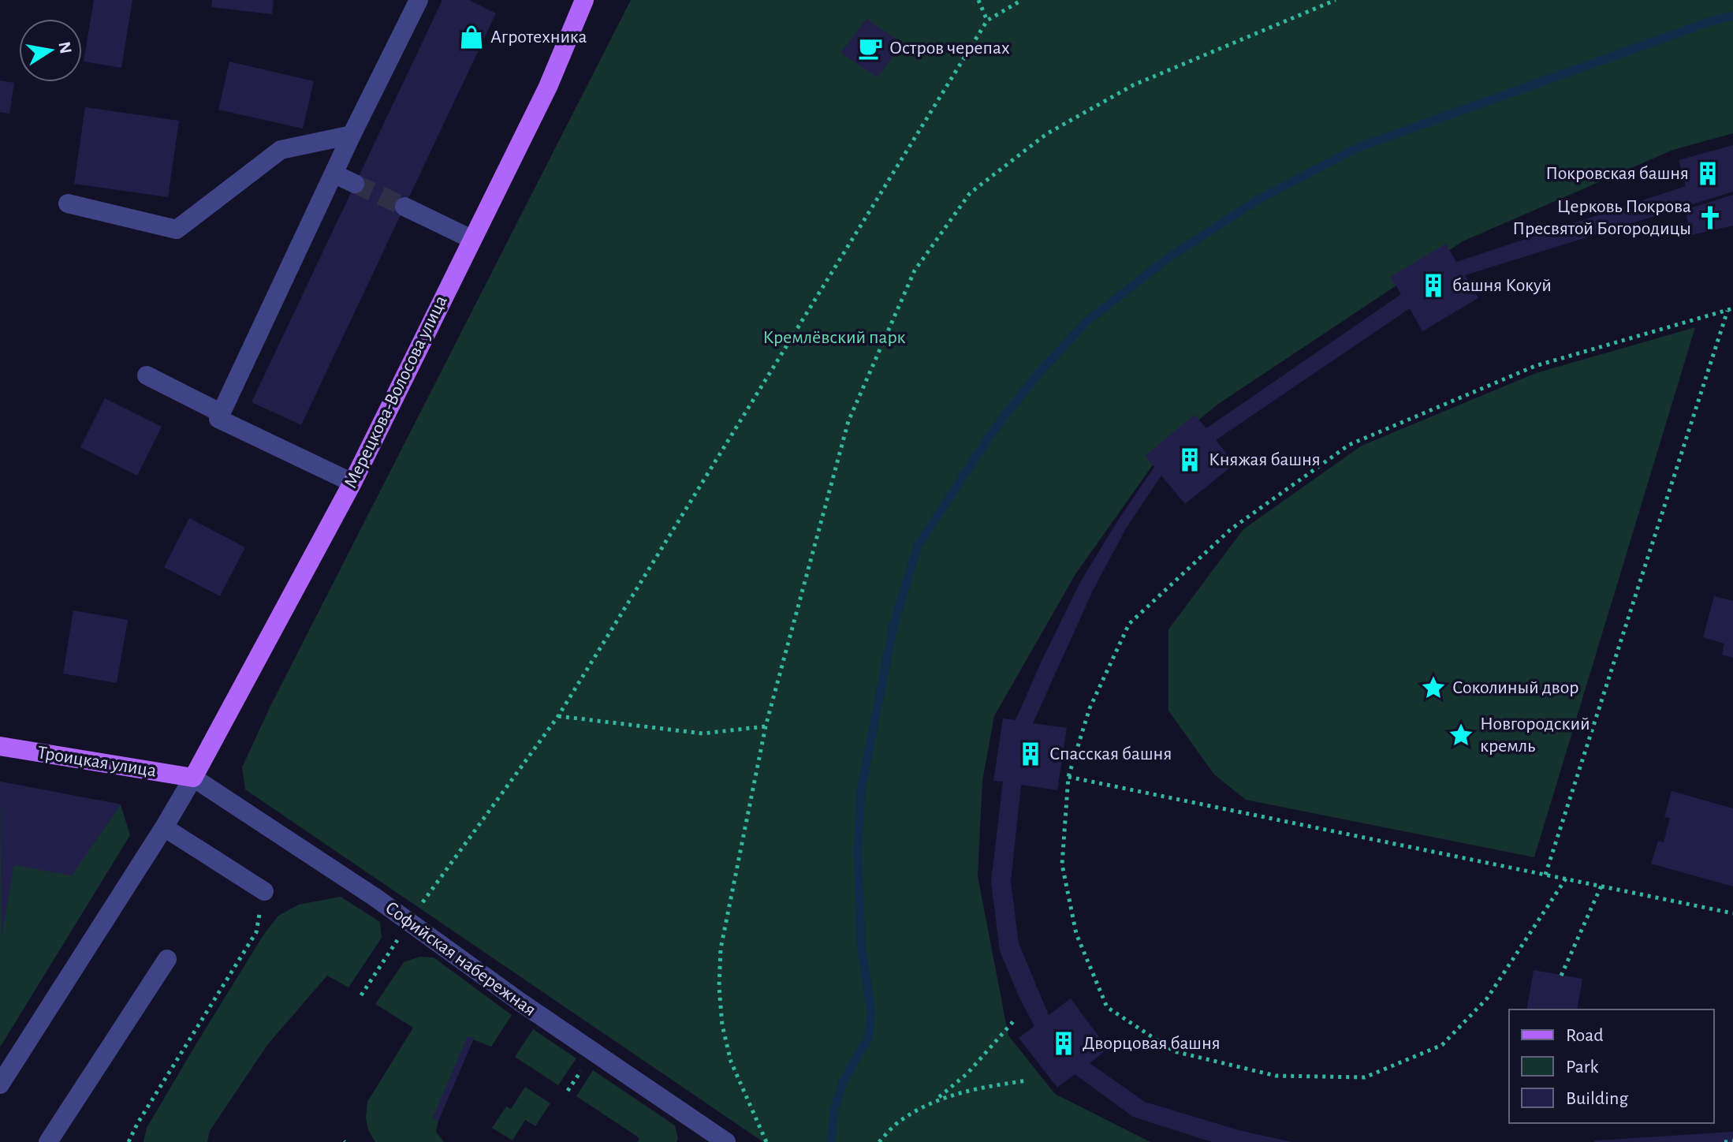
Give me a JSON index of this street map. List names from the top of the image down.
{
  "streets": {
    "main road": ["Мерецкова-Волосова улица", "Троицкая улица"],
    "street": ["Софийская набережная"]
  },
  "crossings": [
    ["Мерецкова-Волосова улица", "Троицкая улица"],
    ["Мерецкова-Волосова улица", "Софийская набережная"],
    ["Троицкая улица", "Софийская набережная"]
  ],
  "parks": ["Кремлёвский парк"],
  "places": {
    "shop": ["Агротехника"],
    "cafe": ["Остров черепах"],
    "building": [
      "Покровская башня",
      "башня Кокуй",
      "Княжая башня",
      "Спасская башня",
      "Дворцовая башня"
    ],
    "church": ["Церковь Покрова Пресвятой Богородицы"],
    "place": ["Соколиный двор", "Новгородский кремль"]
  },
  "legend": ["Road", "Park", "Building"],
  "north": "right"
}
